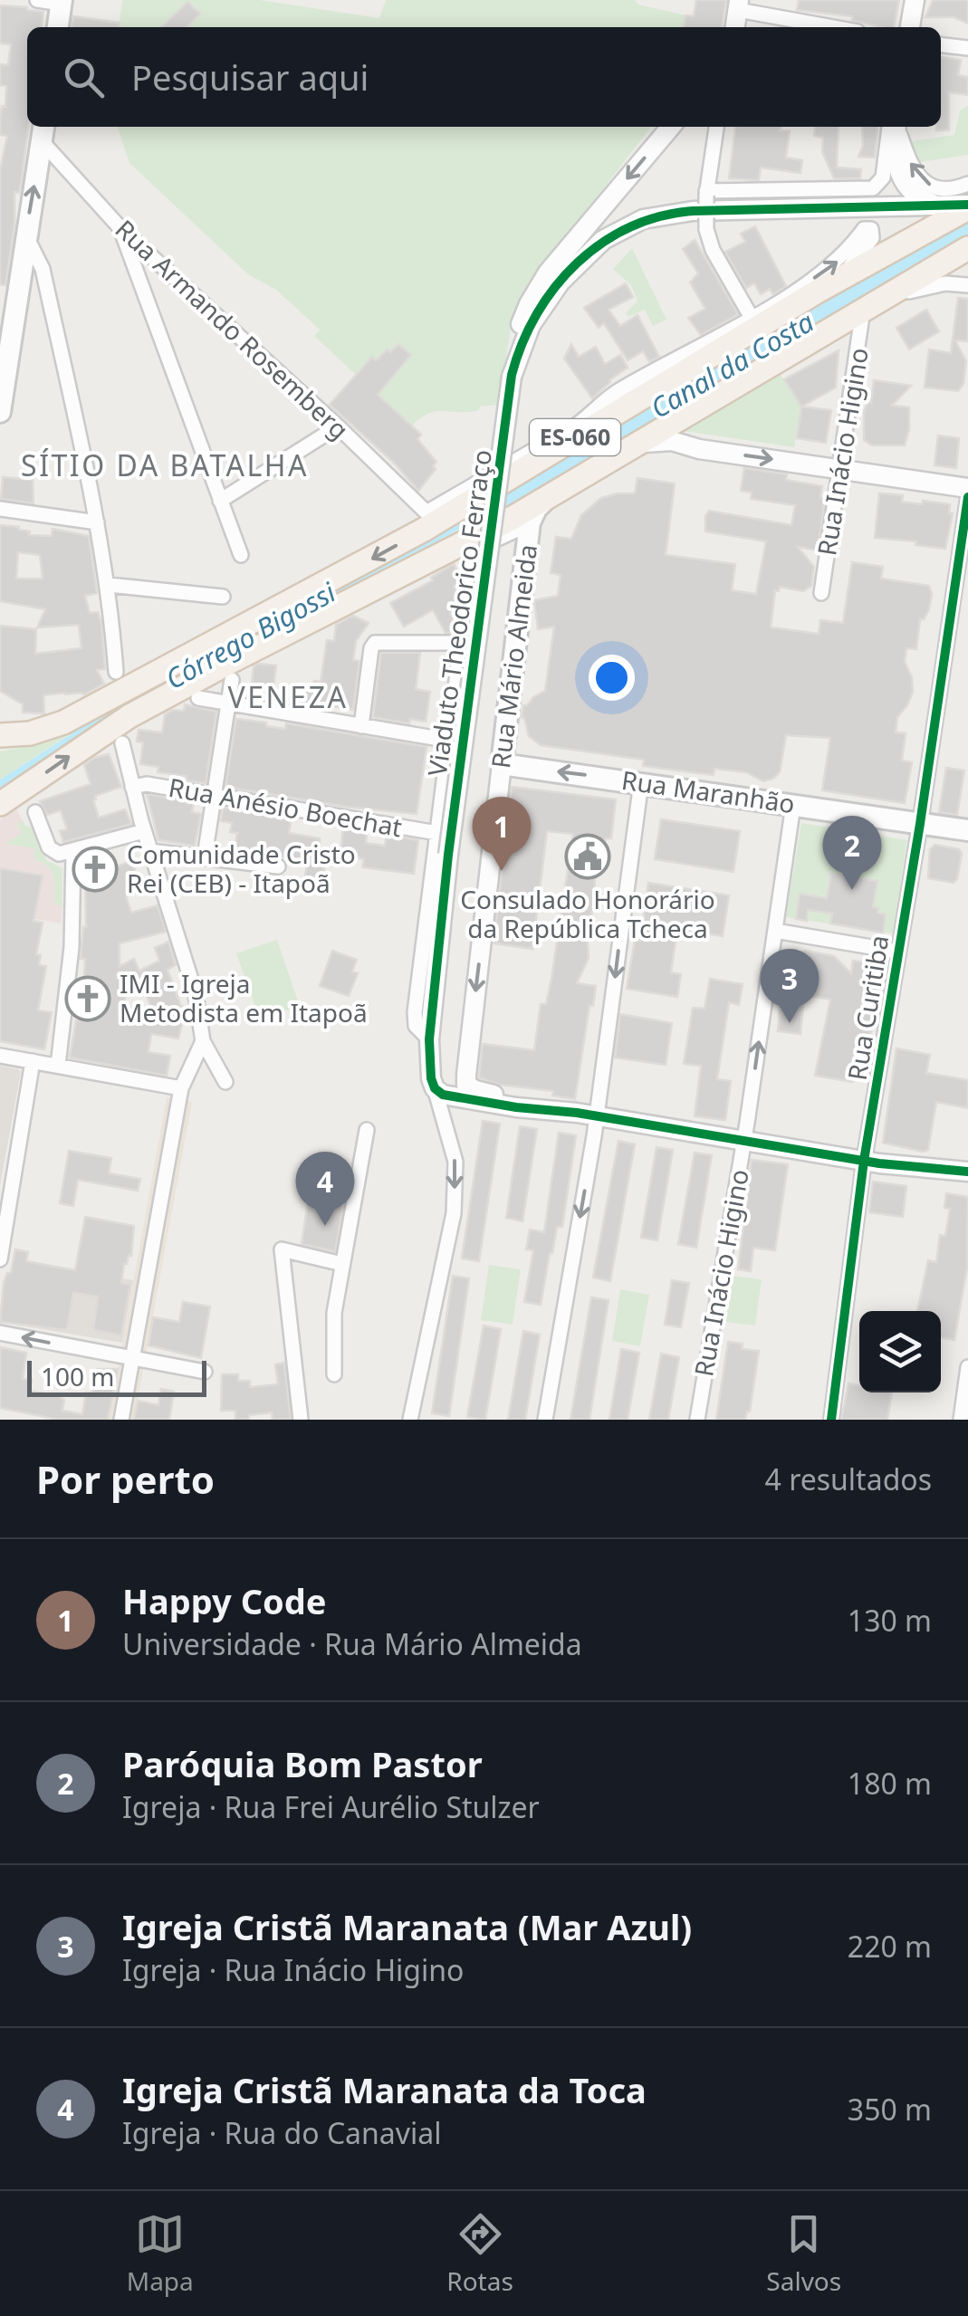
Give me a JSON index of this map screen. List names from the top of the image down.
{
  "streets": {
    "main road": ["ES-060", "Rua Mário Almeida", "Rua Maranhão"],
    "street": [
      "Rua Armando Rosemberg",
      "Rua Inácio Higino",
      "Viaduto Theodorico Ferraço",
      "Rua Anésio Boechat",
      "Rua Curitiba"
    ]
  },
  "crossings": [
    ["ES-060", "Rua Inácio Higino"],
    ["ES-060", "Rua Mário Almeida"],
    ["Rua Inácio Higino", "Rua Maranhão"],
    ["Rua Mário Almeida", "Rua Maranhão"],
    ["Rua Maranhão", "Rua Curitiba"]
  ],
  "one_way": ["Rua Mário Almeida"],
  "districts": ["SÍTIO DA BATALHA", "VENEZA"],
  "water": ["Canal da Costa", "Córrego Bigossi"],
  "places": {
    "public building": ["Consulado Honorário da República Tcheca"],
    "church": ["Comunidade Cristo Rei (CEB) - Itapoã", "IMI - Igreja Metodista em Itapoã"]
  },
  "scale_bar": "100 m",
  "page": {
    "search": "Pesquisar aqui",
    "pins": [
      "1",
      "2",
      "3",
      "4"
    ],
    "scale": "100 m",
    "heading": ["Por perto", "4 resultados"],
    "list": [
      {
        "mark": "1",
        "name": "Happy Code",
        "note": "Universidade · Rua Mário Almeida",
        "value": "130 m"
      },
      {
        "mark": "2",
        "name": "Paróquia Bom Pastor",
        "note": "Igreja · Rua Frei Aurélio Stulzer",
        "value": "180 m"
      },
      {
        "mark": "3",
        "name": "Igreja Cristã Maranata (Mar Azul)",
        "note": "Igreja · Rua Inácio Higino",
        "value": "220 m"
      },
      {
        "mark": "4",
        "name": "Igreja Cristã Maranata da Toca",
        "note": "Igreja · Rua do Canavial",
        "value": "350 m"
      }
    ],
    "nav": ["Mapa", "Rotas", "Salvos"]
  }
}
